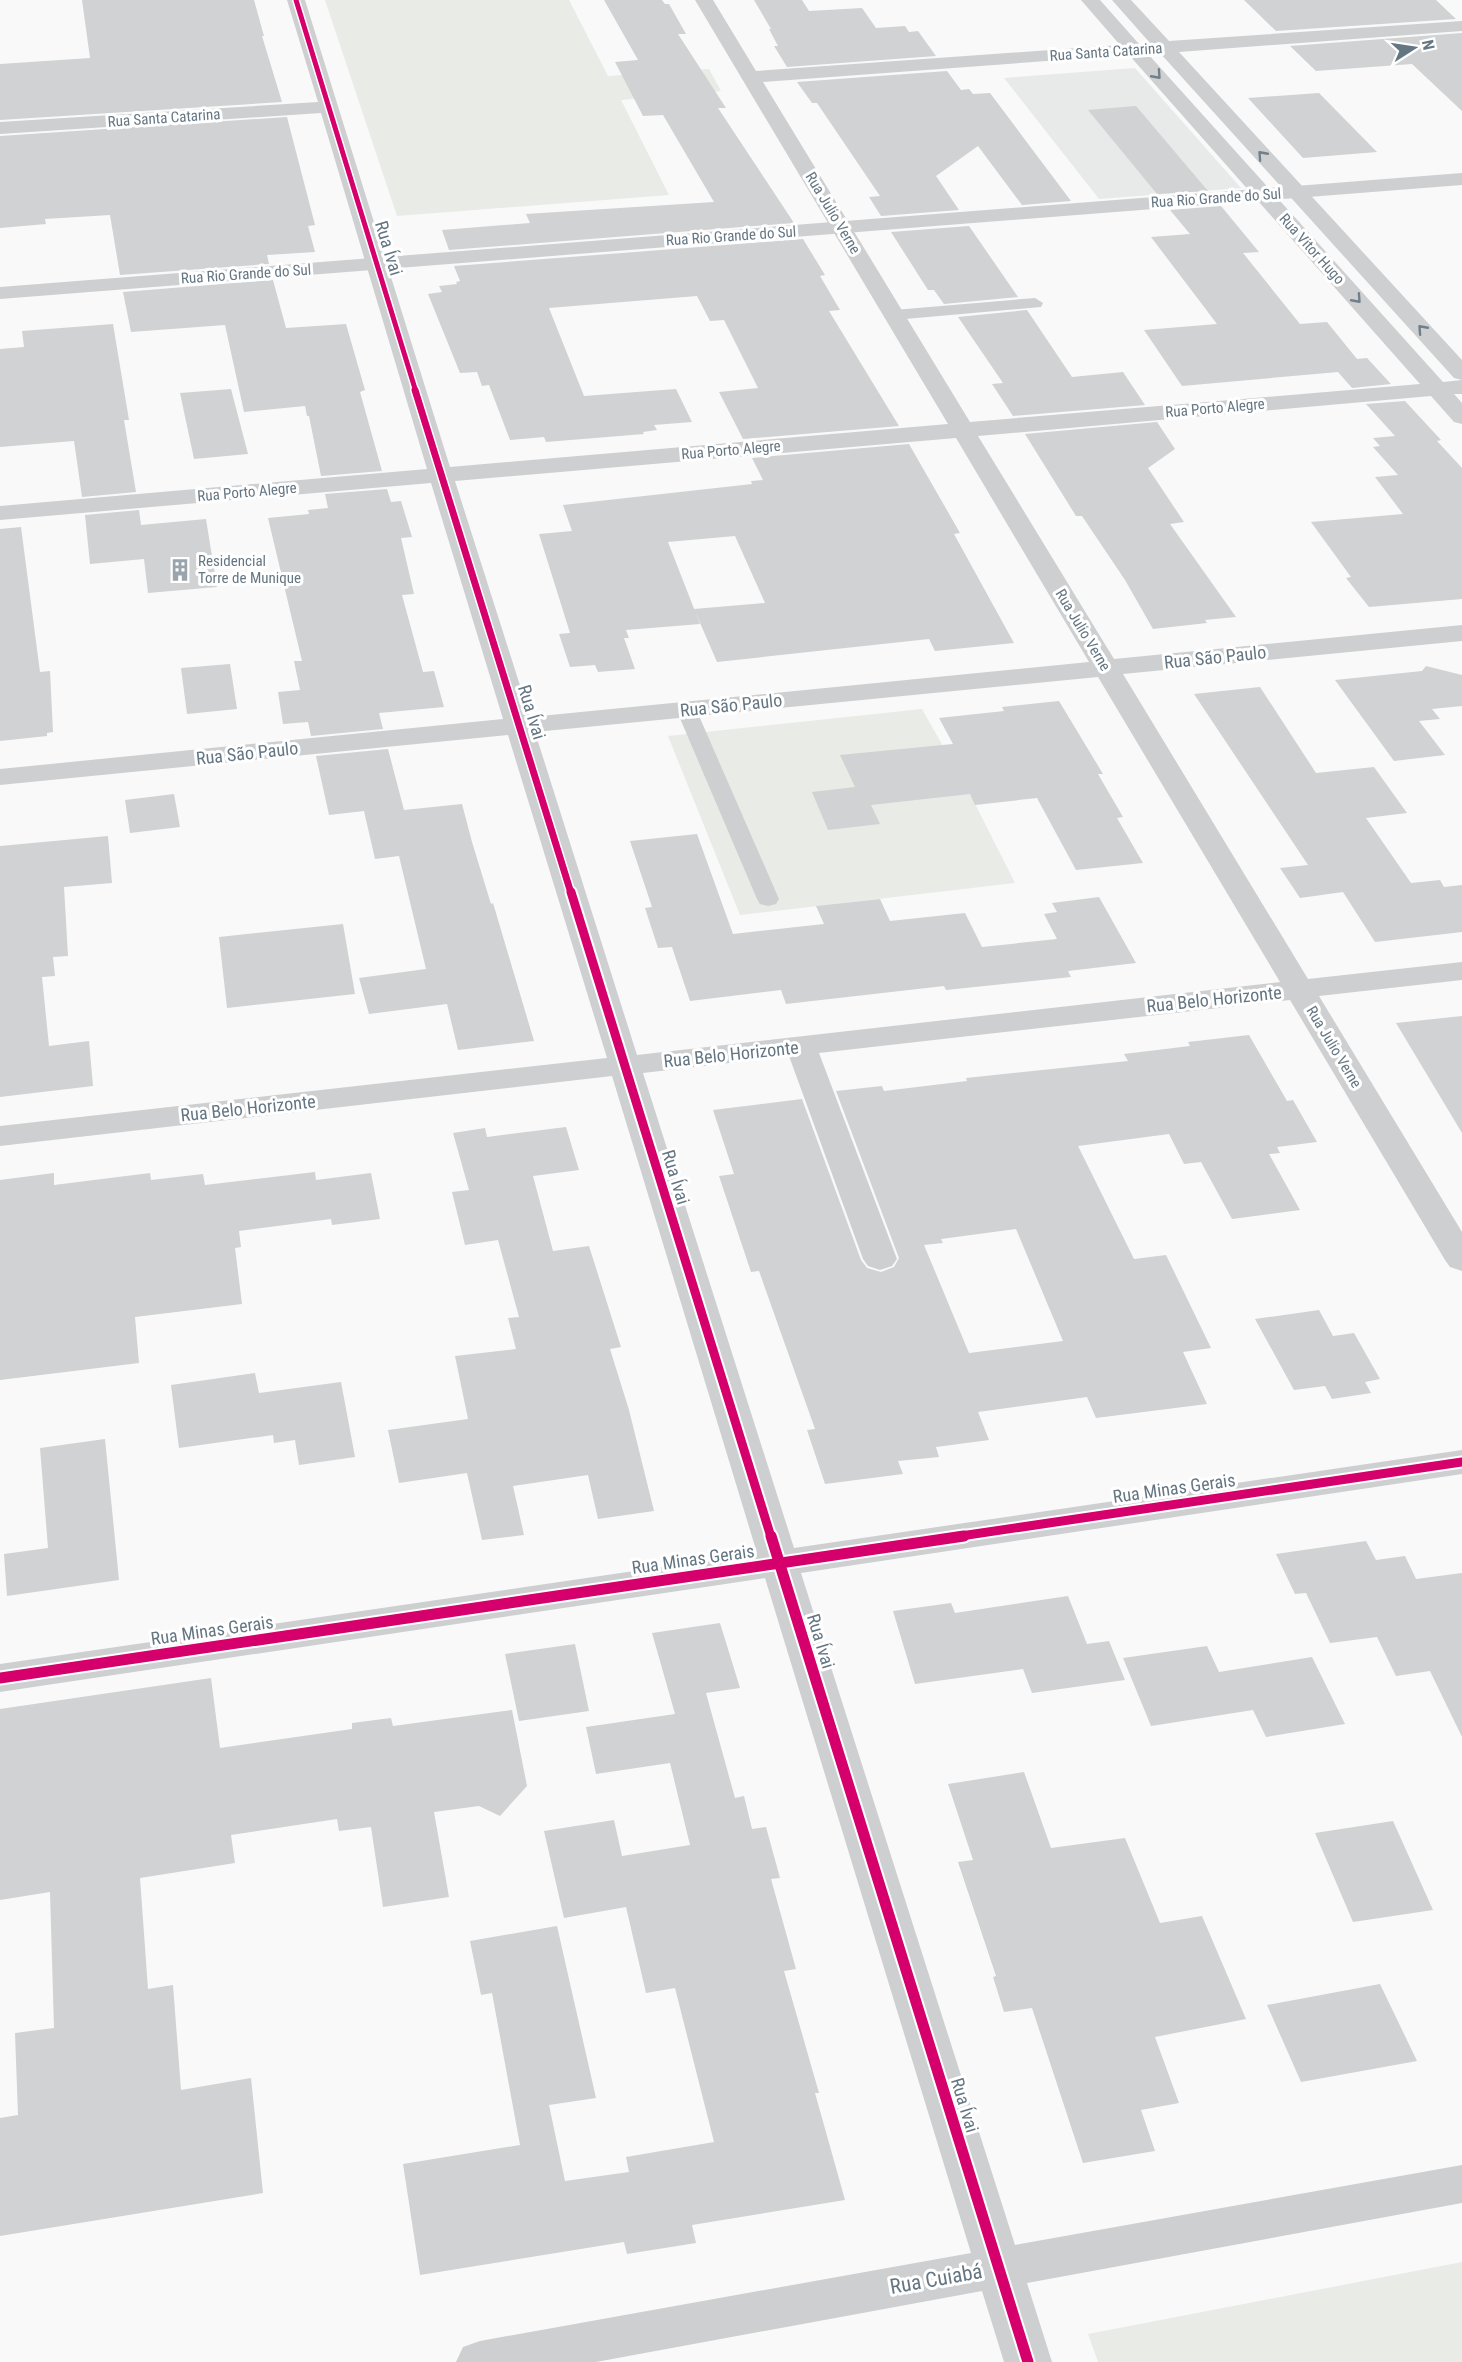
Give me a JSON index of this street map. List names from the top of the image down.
{
  "streets": {
    "street": [
      "Rua Santa Catarina",
      "Rua Rio Grande do Sul",
      "Rua Julio Verne",
      "Rua Ívai",
      "Rua Vitor Hugo",
      "Rua Porto Alegre",
      "Rua São Paulo",
      "Rua Belo Horizonte",
      "Rua Minas Gerais",
      "Rua Cuiabá"
    ]
  },
  "crossings": [
    ["Rua Santa Catarina", "Rua Julio Verne"],
    ["Rua Santa Catarina", "Rua Ívai"],
    ["Rua Santa Catarina", "Rua Vitor Hugo"],
    ["Rua Rio Grande do Sul", "Rua Julio Verne"],
    ["Rua Rio Grande do Sul", "Rua Ívai"],
    ["Rua Rio Grande do Sul", "Rua Vitor Hugo"],
    ["Rua Julio Verne", "Rua Porto Alegre"],
    ["Rua Julio Verne", "Rua São Paulo"],
    ["Rua Julio Verne", "Rua Belo Horizonte"],
    ["Rua Ívai", "Rua Porto Alegre"],
    ["Rua Ívai", "Rua São Paulo"],
    ["Rua Ívai", "Rua Belo Horizonte"],
    ["Rua Ívai", "Rua Minas Gerais"],
    ["Rua Ívai", "Rua Cuiabá"],
    ["Rua Vitor Hugo", "Rua Porto Alegre"]
  ],
  "places": {
    "building": ["Residencial Torre de Munique"]
  },
  "north": "right"
}
